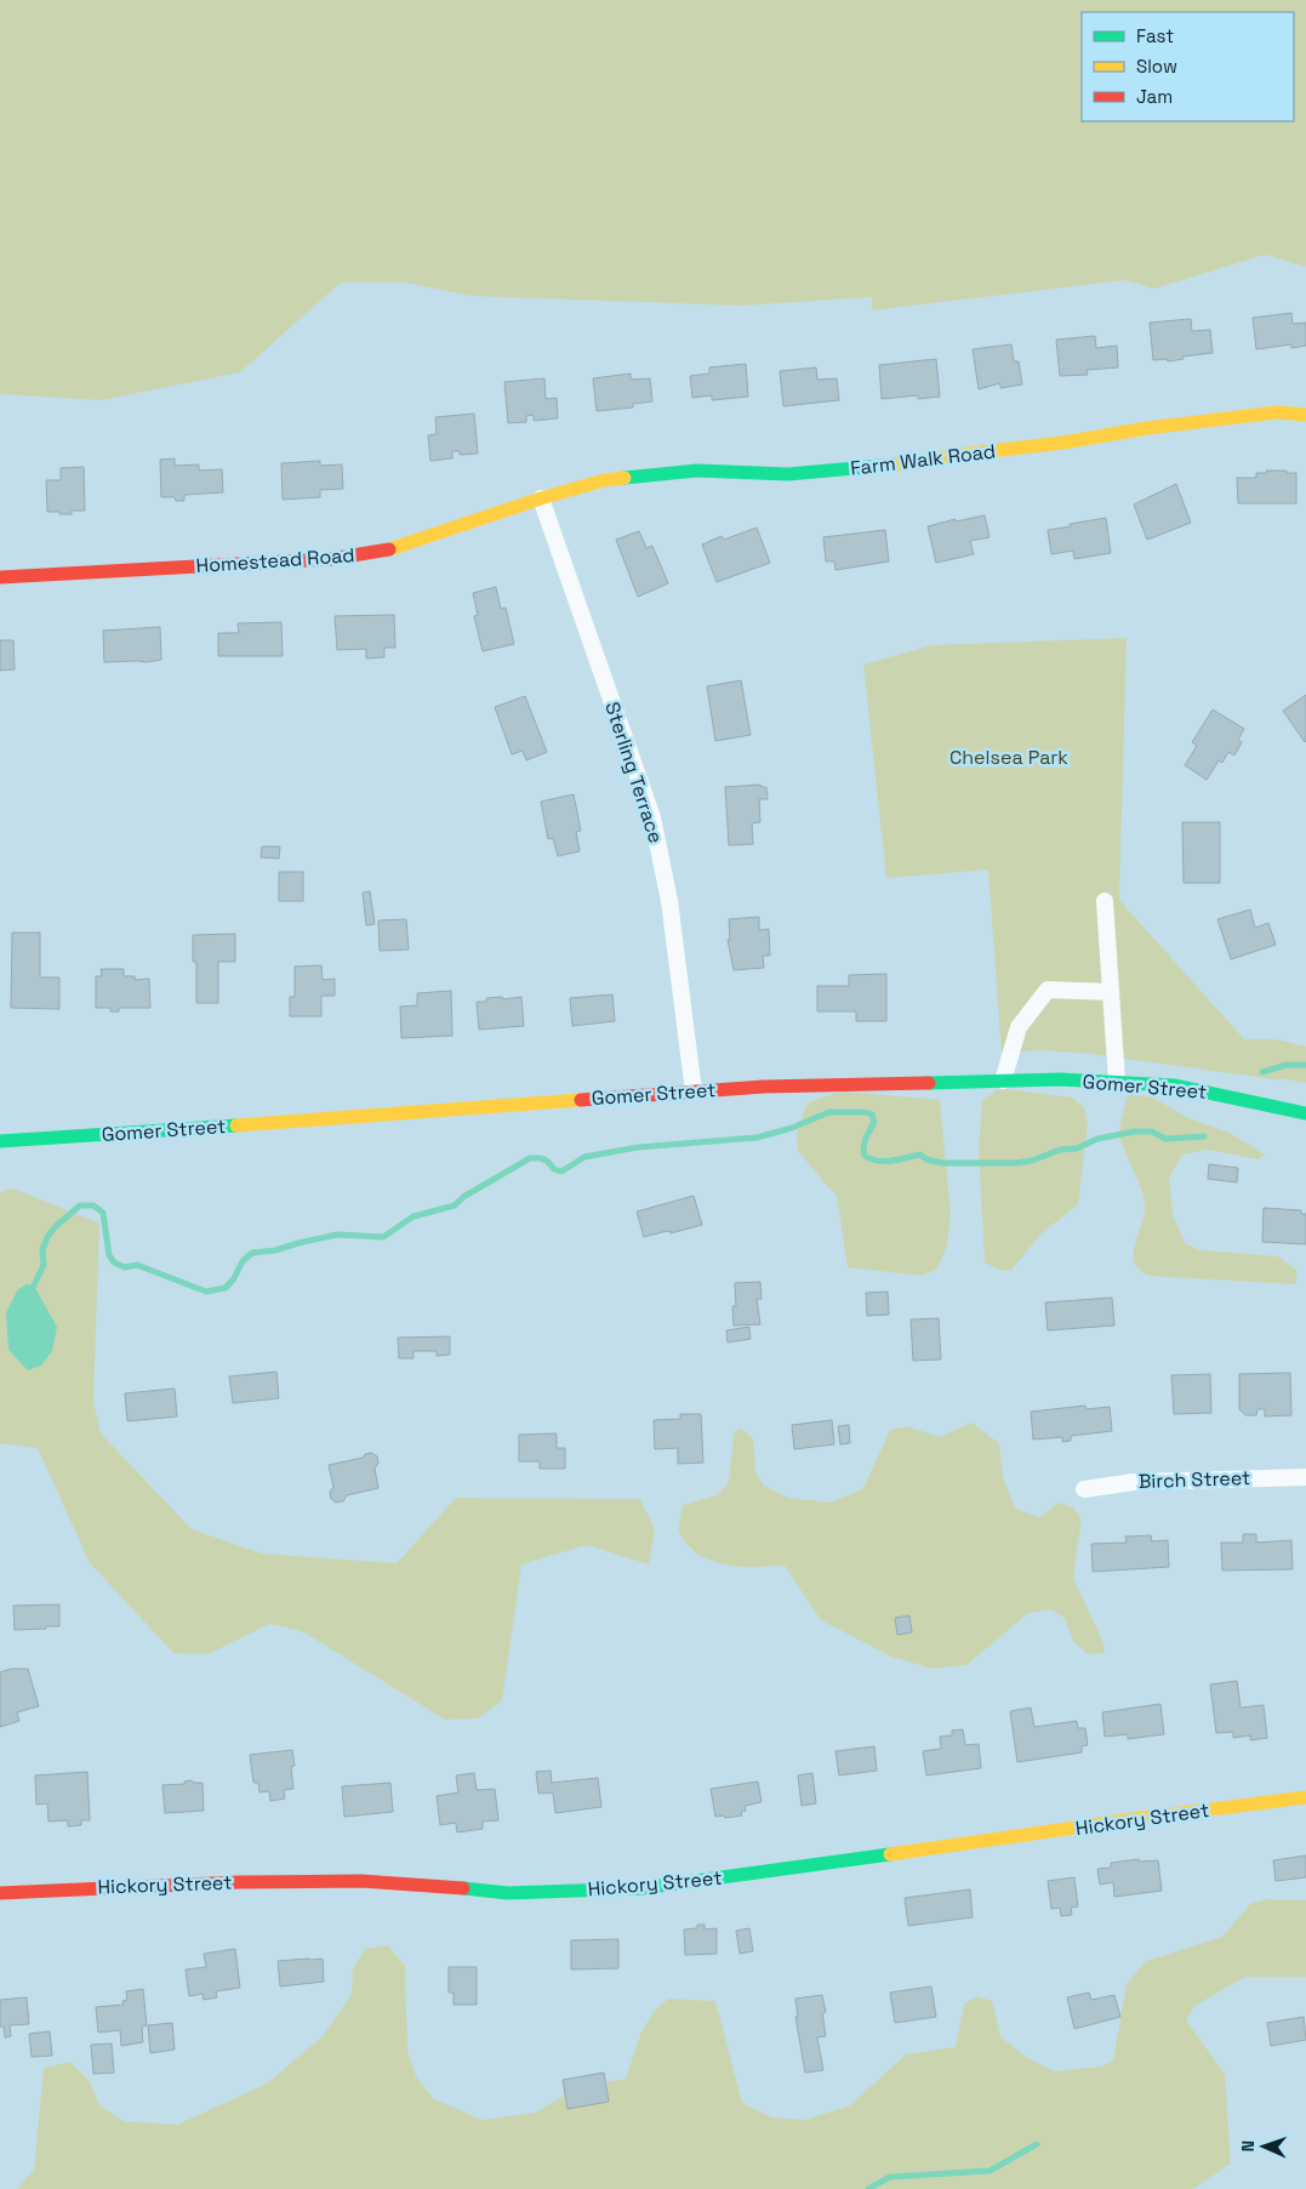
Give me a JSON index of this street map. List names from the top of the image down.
{
  "streets": {
    "street": [
      "Farm Walk Road",
      "Homestead Road",
      "Sterling Terrace",
      "Gomer Street",
      "Birch Street",
      "Hickory Street"
    ]
  },
  "crossings": [
    ["Farm Walk Road", "Homestead Road"],
    ["Farm Walk Road", "Sterling Terrace"],
    ["Homestead Road", "Sterling Terrace"],
    ["Sterling Terrace", "Gomer Street"]
  ],
  "parks": ["Chelsea Park"],
  "legend": ["Fast", "Slow", "Jam"],
  "north": "left"
}
